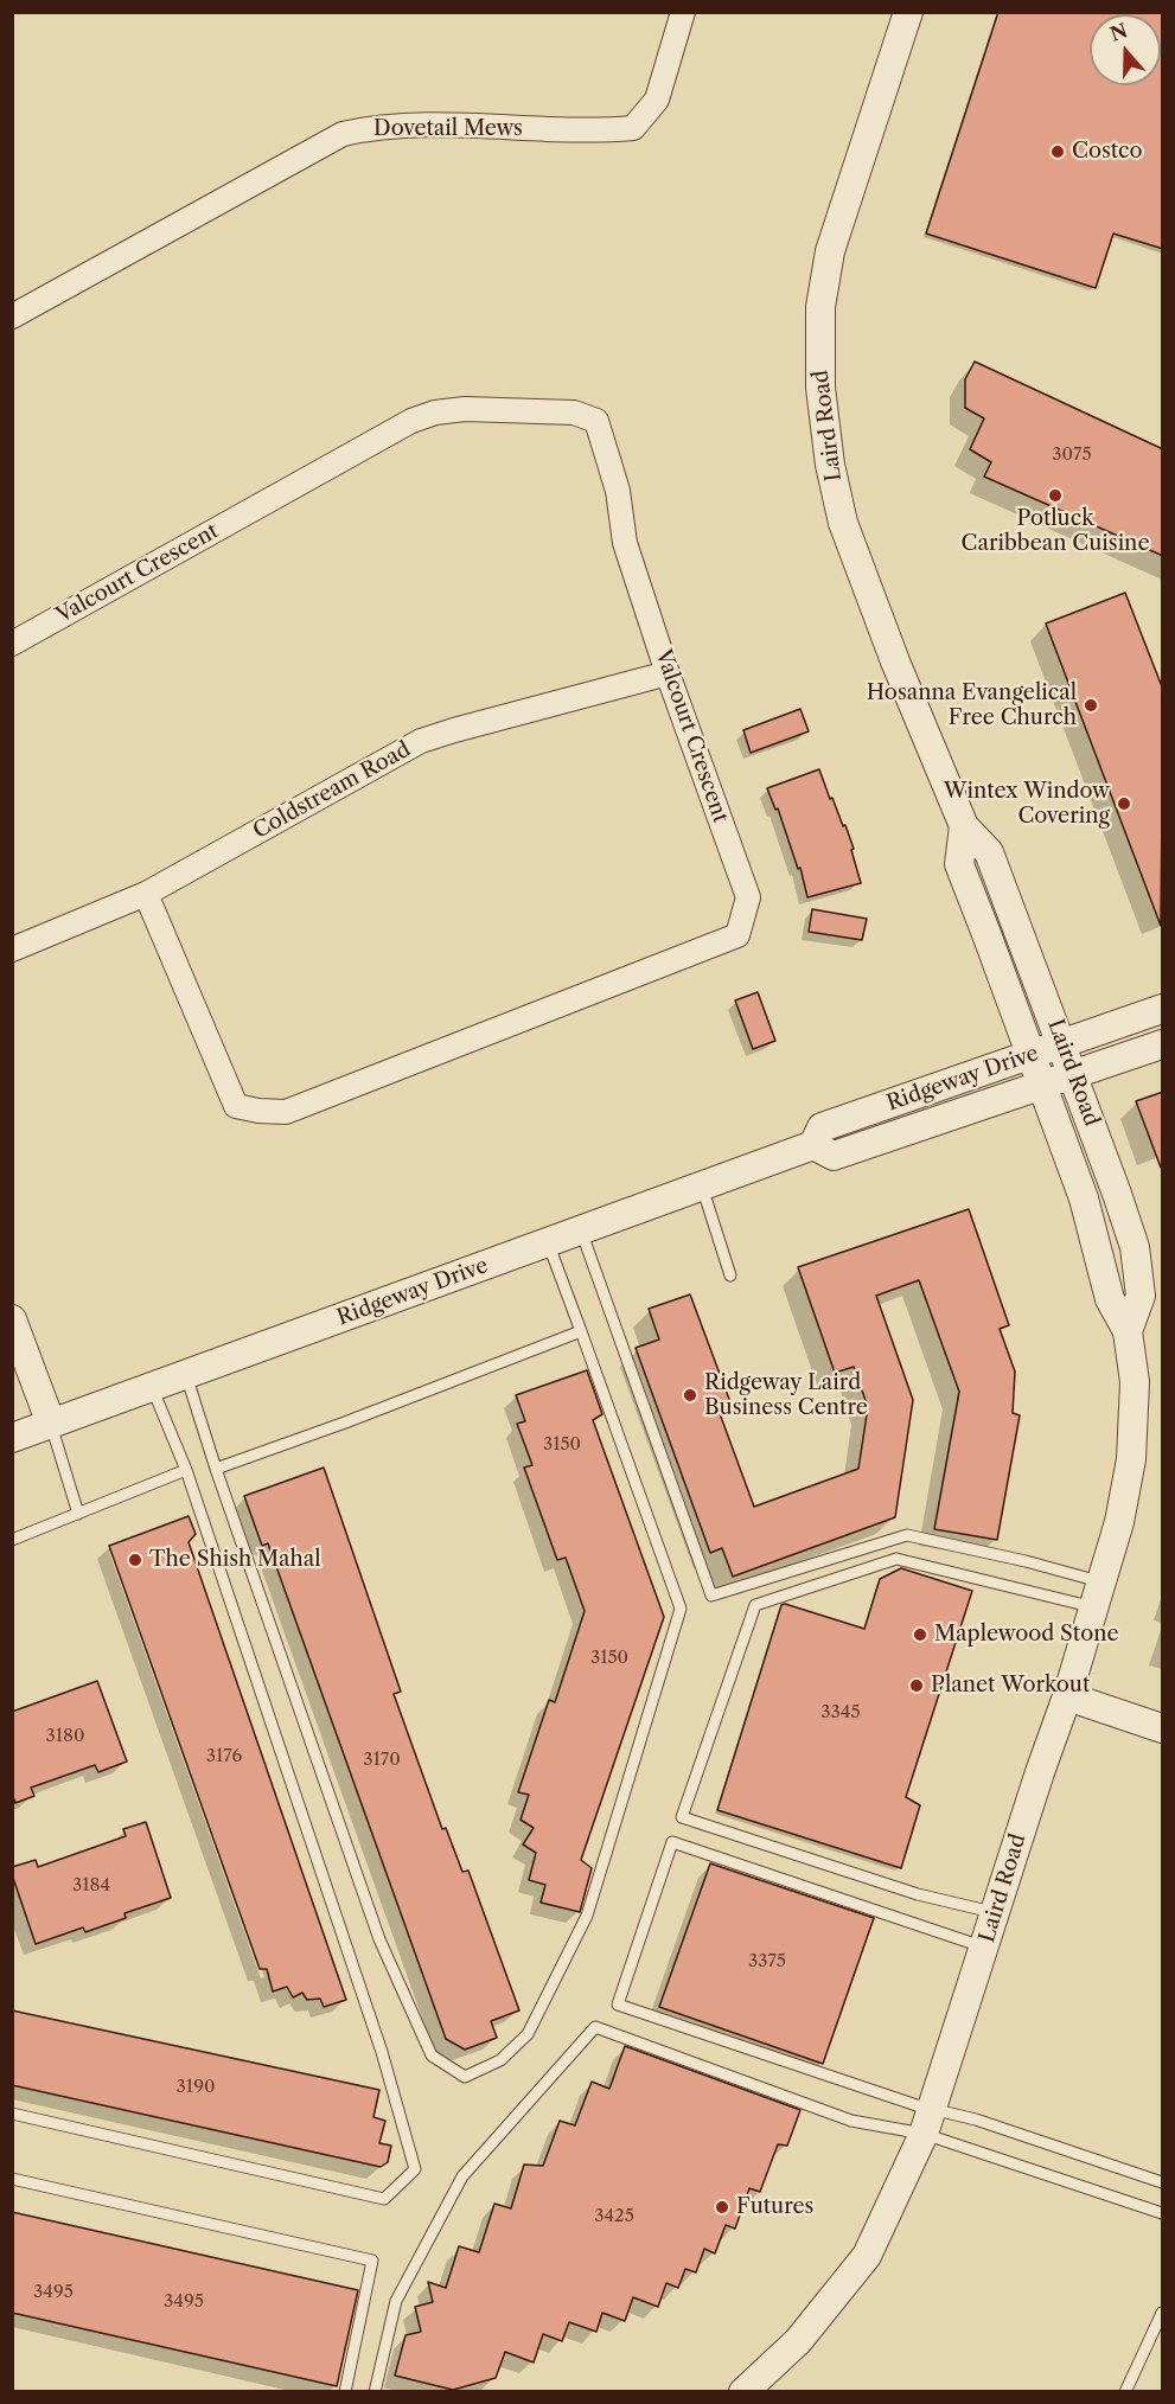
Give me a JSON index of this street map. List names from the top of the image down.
{
  "streets": {
    "street": [
      "Dovetail Mews",
      "Laird Road",
      "Valcourt Crescent",
      "Coldstream Road",
      "Ridgeway Drive"
    ]
  },
  "crossings": [
    ["Laird Road", "Ridgeway Drive"],
    ["Valcourt Crescent", "Coldstream Road"]
  ],
  "places": [
    "Costco",
    "Potluck Caribbean Cuisine",
    "Hosanna Evangelical Free Church",
    "Wintex Window Covering",
    "Ridgeway Laird Business Centre",
    "The Shish Mahal",
    "Maplewood Stone",
    "Planet Workout",
    "Futures"
  ],
  "house_numbers": [
    "3075",
    "3150",
    "3150",
    "3345",
    "3180",
    "3176",
    "3170",
    "3184",
    "3375",
    "3190",
    "3425",
    "3495",
    "3495"
  ],
  "north": "top"
}
